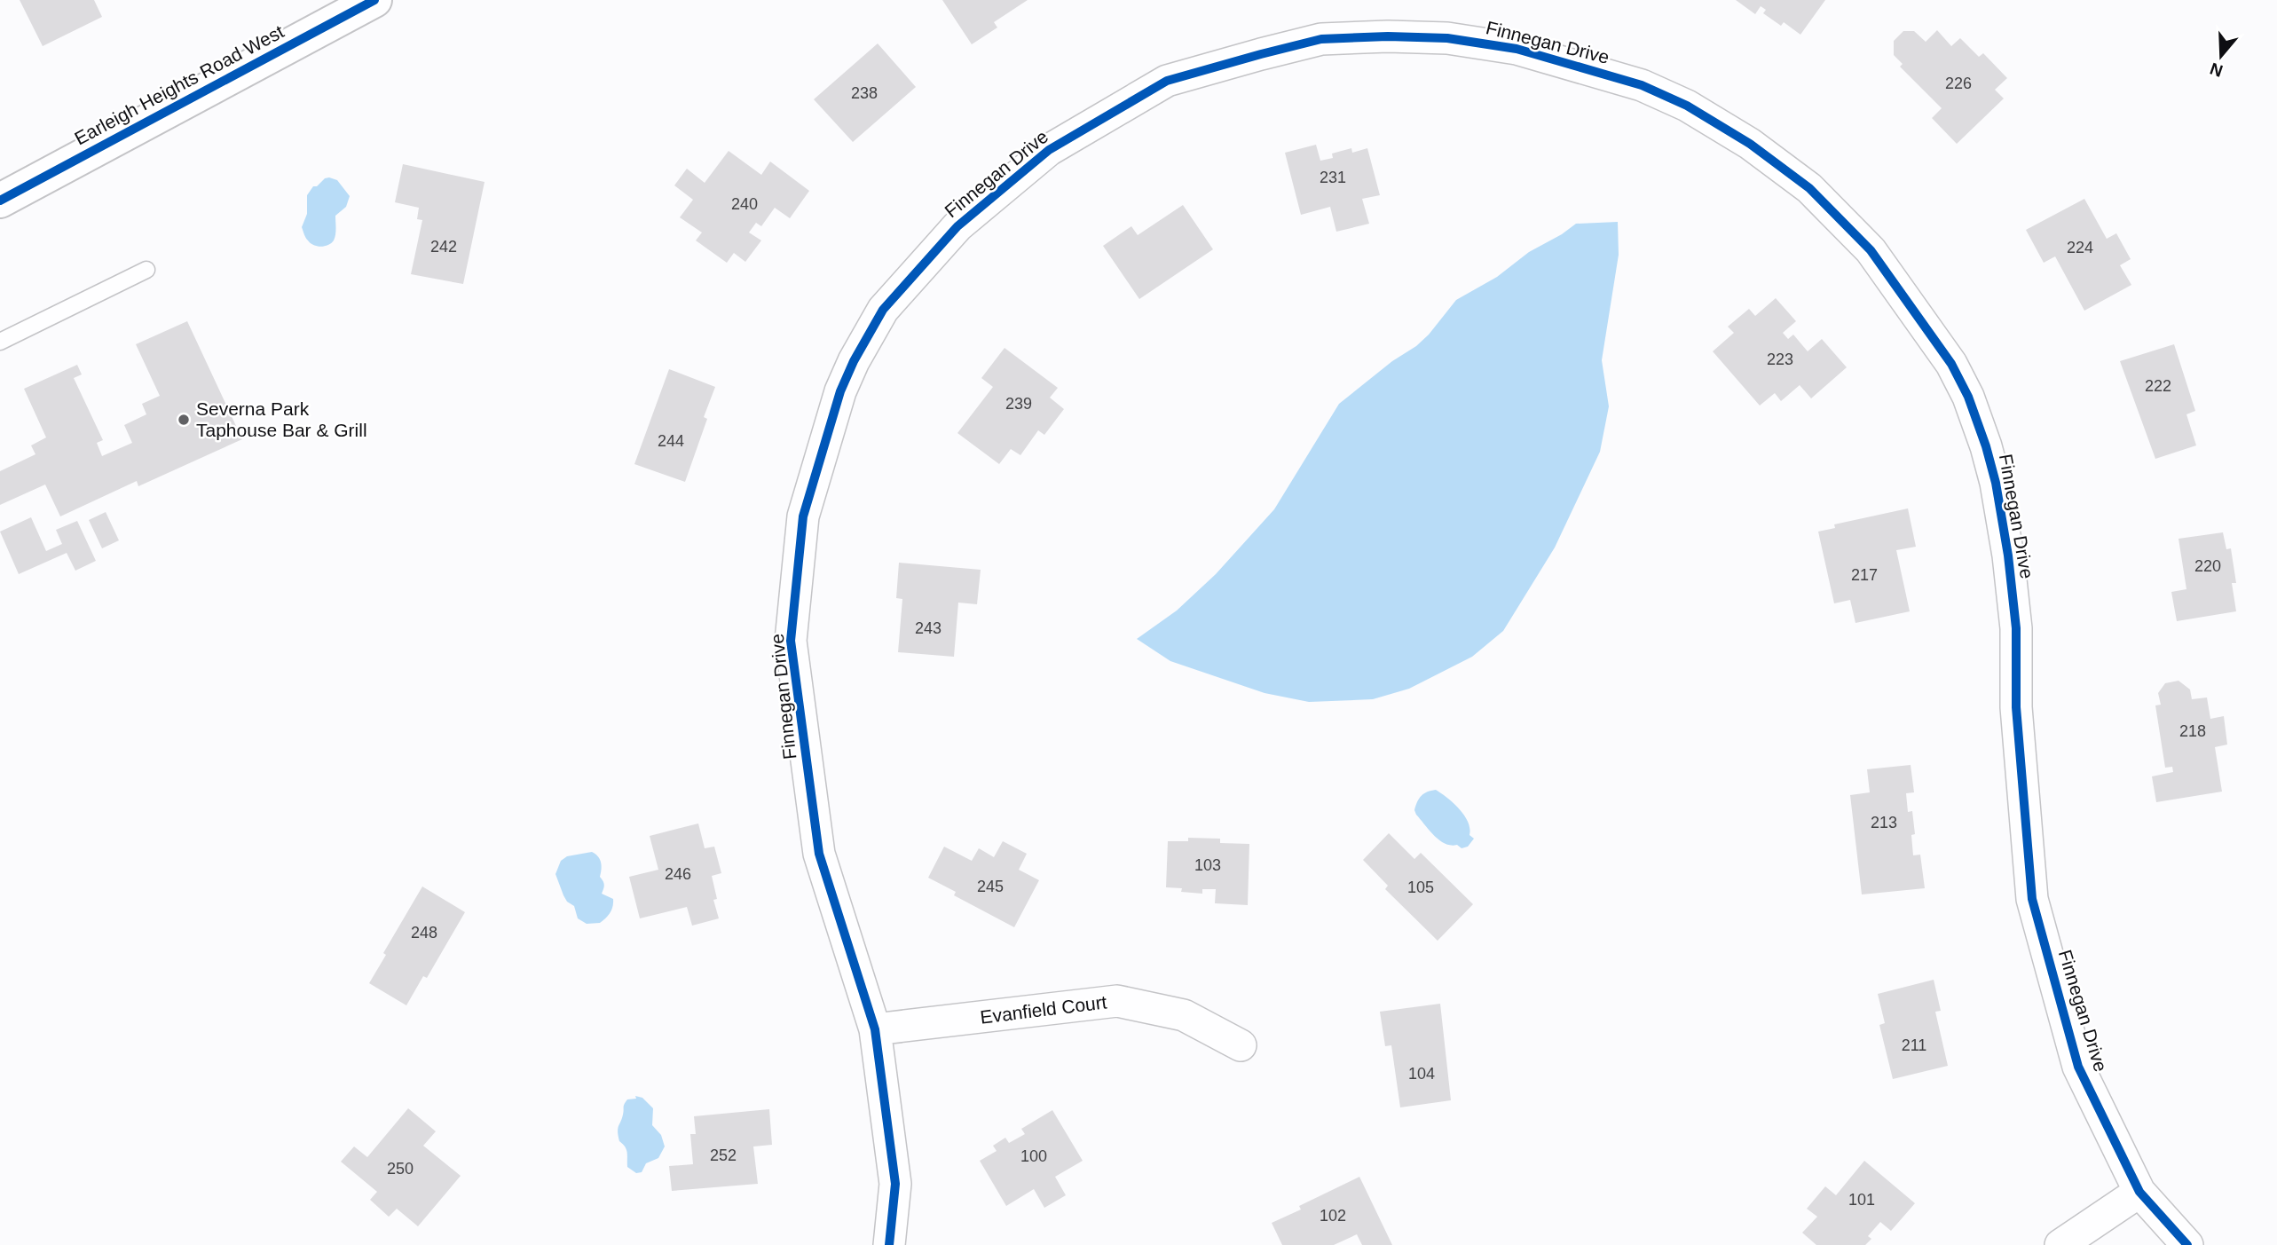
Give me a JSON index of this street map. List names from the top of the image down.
{
  "streets": {
    "street": ["Finnegan Drive", "Earleigh Heights Road West", "Evanfield Court"]
  },
  "crossings": [
    ["Finnegan Drive", "Evanfield Court"]
  ],
  "places": ["Severna Park Taphouse Bar & Grill"],
  "house_numbers": [
    "226",
    "238",
    "231",
    "240",
    "242",
    "224",
    "223",
    "222",
    "239",
    "244",
    "220",
    "217",
    "243",
    "218",
    "213",
    "103",
    "246",
    "245",
    "105",
    "248",
    "211",
    "104",
    "252",
    "100",
    "250",
    "101",
    "102"
  ],
  "north": "bottom"
}
